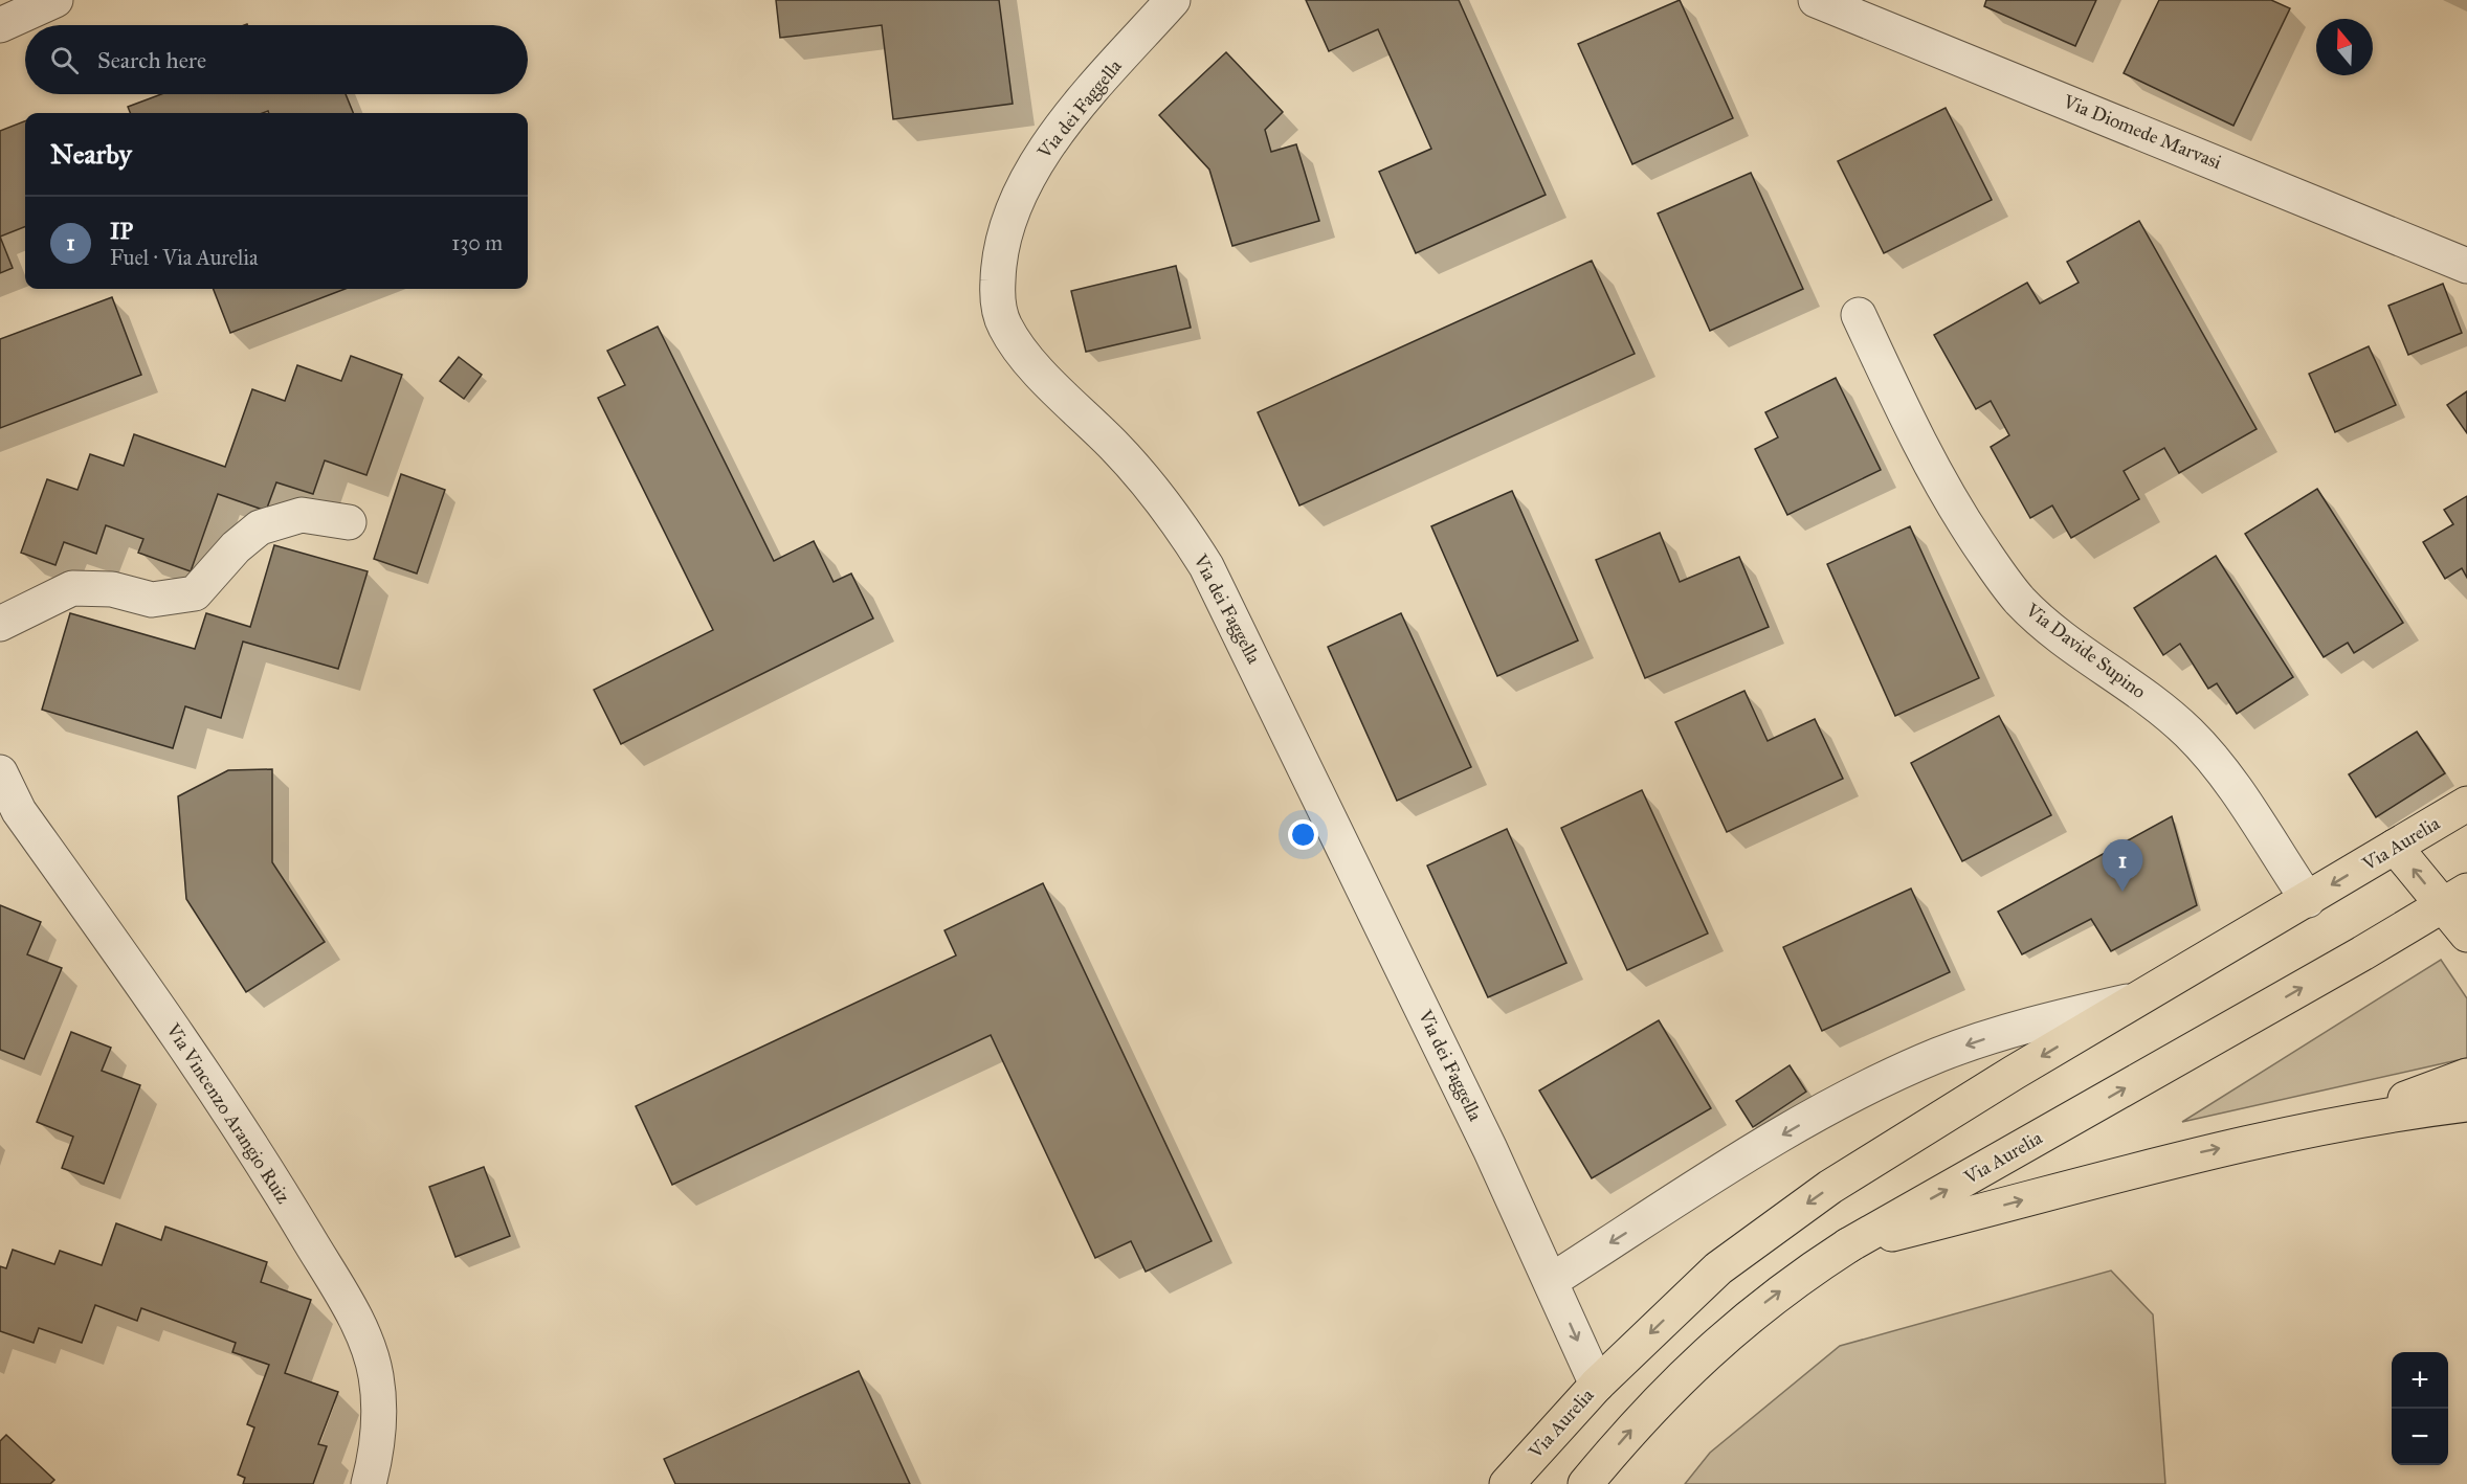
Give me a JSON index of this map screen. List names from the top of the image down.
{
  "streets": {
    "main road": ["Via Aurelia"],
    "street": [
      "Via dei Faggella",
      "Via Diomede Marvasi",
      "Via Davide Supino",
      "Via Vincenzo Arangio Ruiz"
    ]
  },
  "crossings": [
    ["Via dei Faggella", "Via Aurelia"],
    ["Via Davide Supino", "Via Aurelia"]
  ],
  "north": "top",
  "page": {
    "search": "Search here",
    "heading": "Nearby",
    "list": [
      {
        "mark": "1",
        "name": "IP",
        "note": "Fuel · Via Aurelia",
        "value": "130 m"
      }
    ],
    "pins": "1",
    "map_buttons": ["+", "−"]
  }
}
